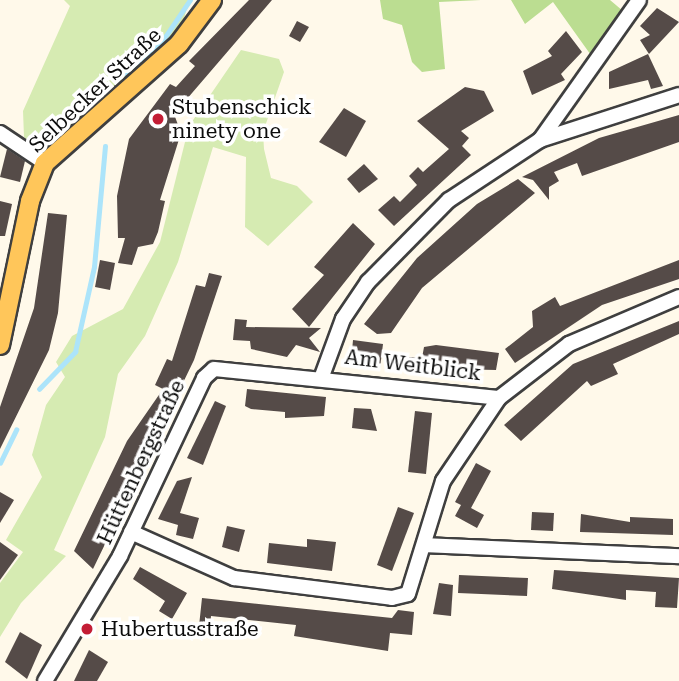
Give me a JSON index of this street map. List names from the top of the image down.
{
  "streets": {
    "main road": ["Selbecker Straße"],
    "street": ["Am Weitblick", "Hüttenbergstraße"]
  },
  "crossings": [
    ["Am Weitblick", "Hüttenbergstraße"]
  ],
  "places": ["Stubenschick ninety one", "Hubertusstraße"]
}
